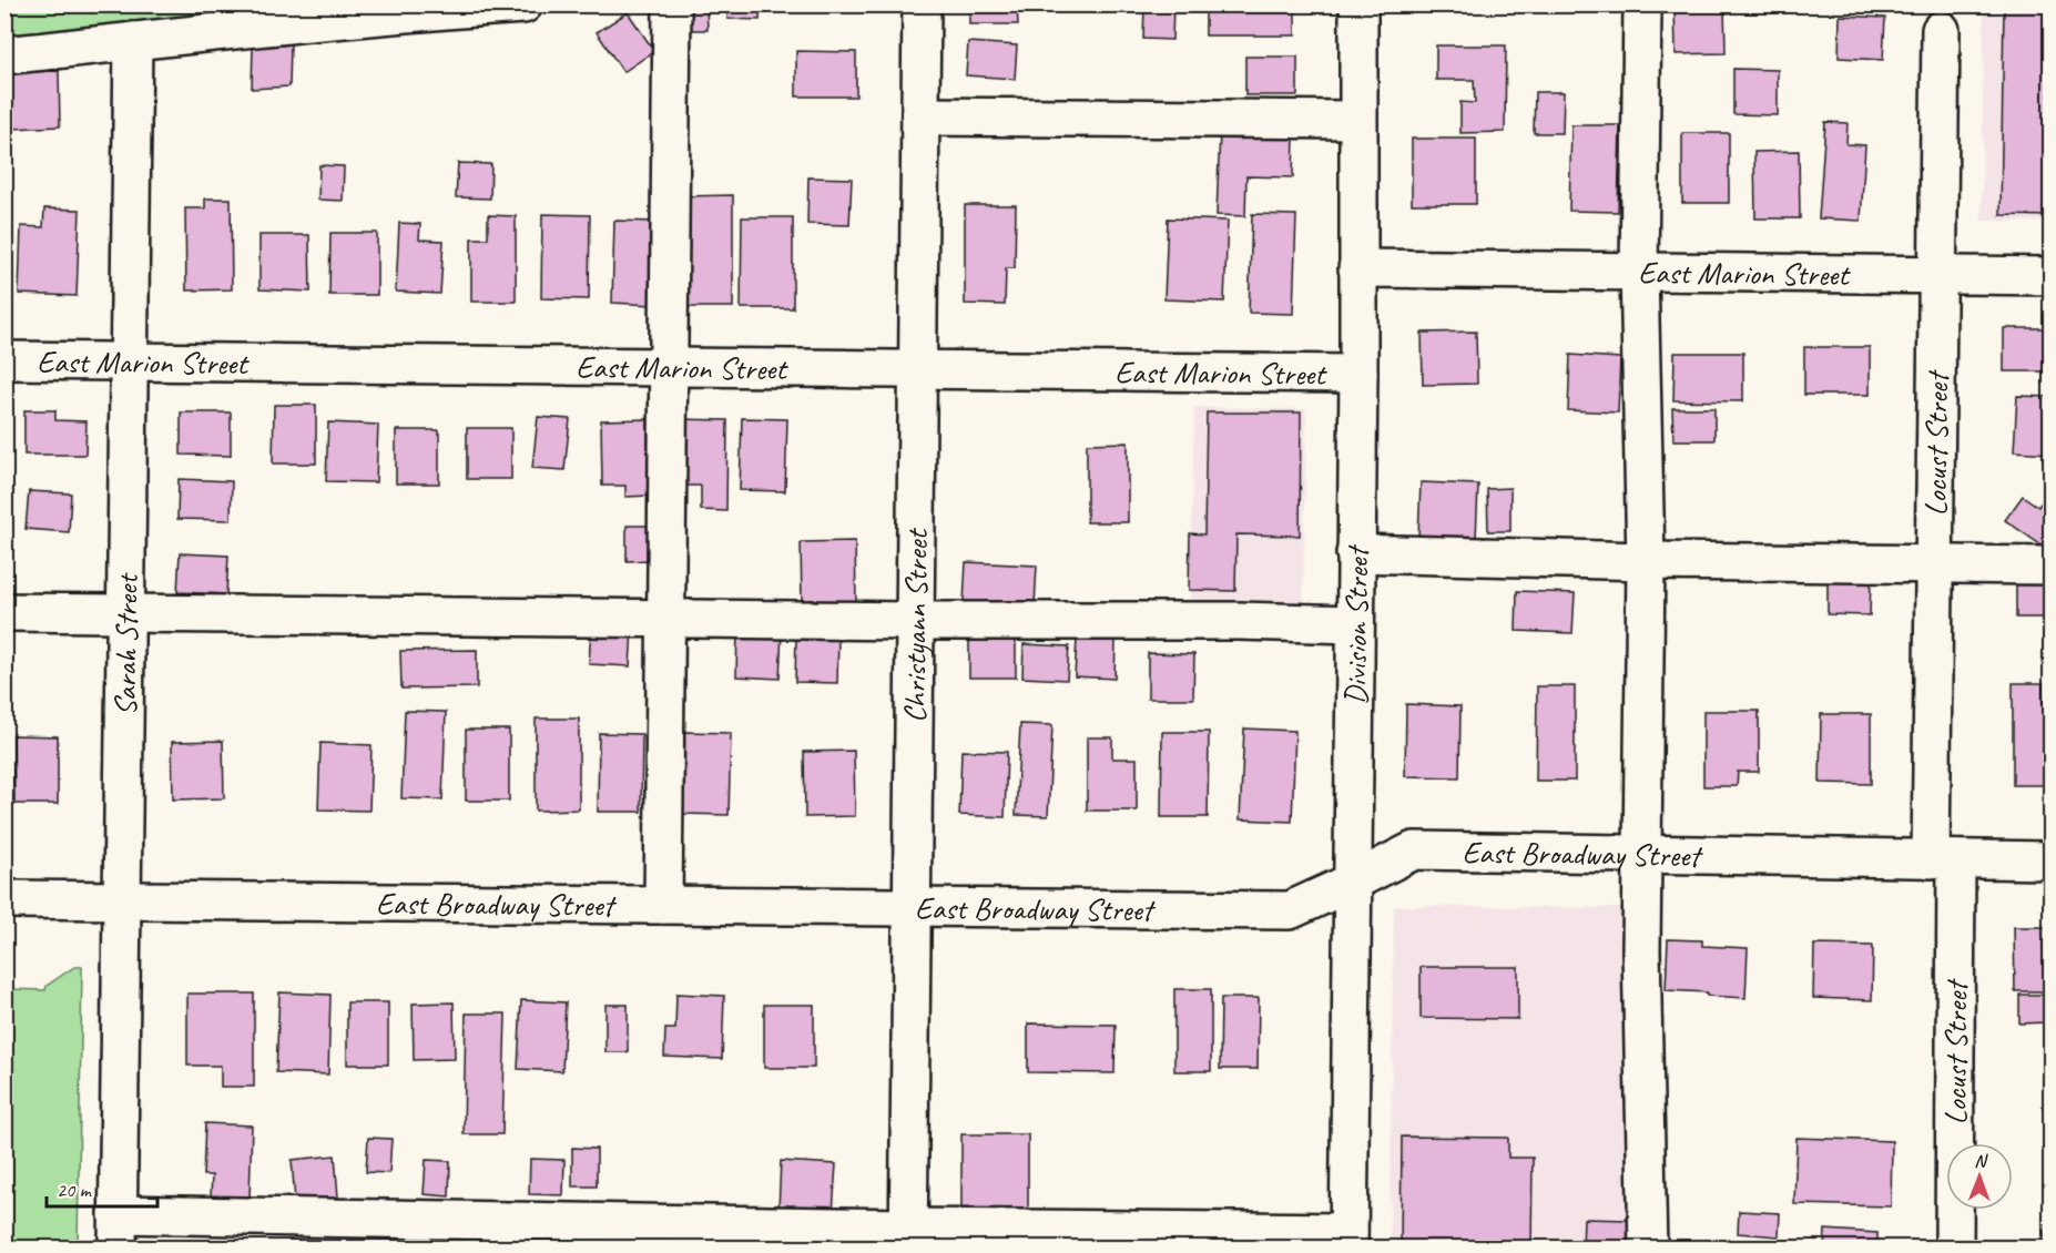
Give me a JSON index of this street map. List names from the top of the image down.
{
  "streets": {
    "street": [
      "East Marion Street",
      "Locust Street",
      "Christyann Street",
      "Division Street",
      "Sarah Street",
      "East Broadway Street"
    ]
  },
  "crossings": [
    ["East Marion Street", "Locust Street"],
    ["East Marion Street", "Christyann Street"],
    ["East Marion Street", "Division Street"],
    ["East Marion Street", "Sarah Street"],
    ["Locust Street", "East Broadway Street"],
    ["Christyann Street", "East Broadway Street"],
    ["Division Street", "East Broadway Street"],
    ["Sarah Street", "East Broadway Street"]
  ],
  "scale_bar": "20 m",
  "north": "top"
}
